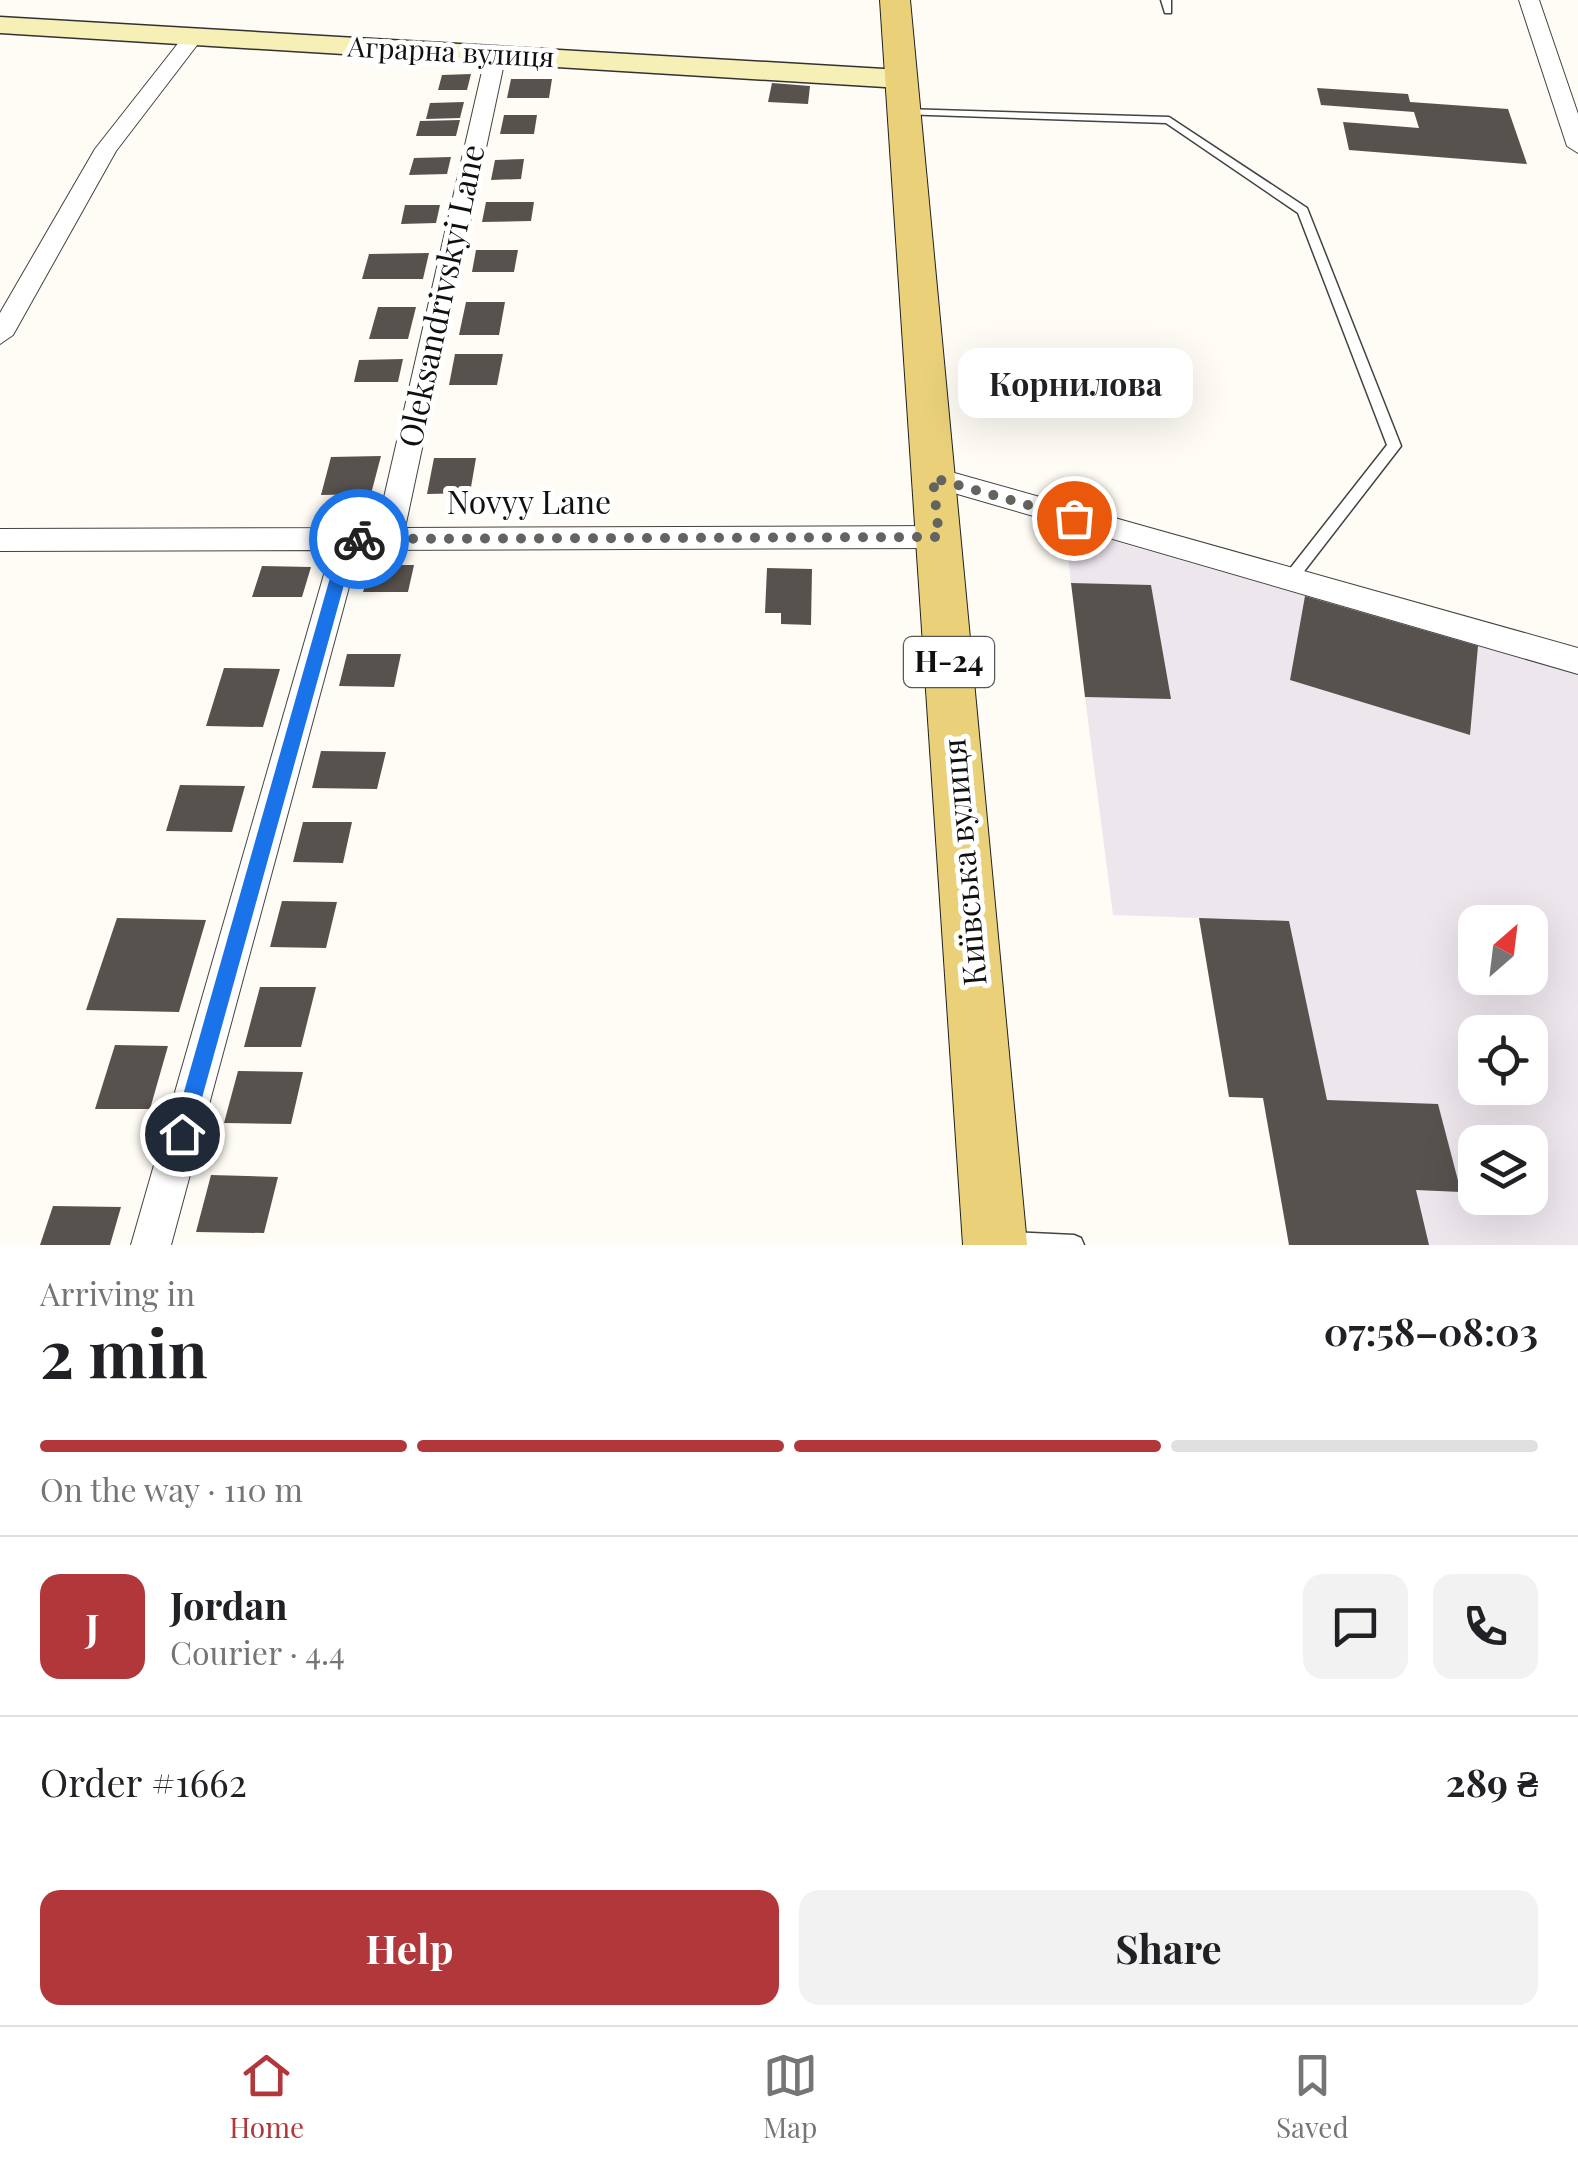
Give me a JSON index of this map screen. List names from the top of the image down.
{
  "streets": {
    "main road": ["Н-24", "Київська вулиця"],
    "street": ["Аграрна вулиця", "Oleksandrivskyi Lane", "Novyy Lane"]
  },
  "crossings": [
    ["Аграрна вулиця", "Oleksandrivskyi Lane"],
    ["Аграрна вулиця", "Київська вулиця"],
    ["Oleksandrivskyi Lane", "Novyy Lane"],
    ["Novyy Lane", "Київська вулиця"]
  ],
  "places": ["Корнилова"],
  "north": "top right",
  "page": {
    "bubble": "Корнилова",
    "heading": ["2 min", "Arriving in", "07:58–08:03"],
    "panel": [
      "Jordan",
      "Courier · 4.4",
      "Order #1662",
      "289 ₴"
    ],
    "bar": "On the way · 110 m",
    "round": "J",
    "buttons": ["Help", "Share"],
    "tabs": ["Home", "Map", "Saved"]
  }
}
